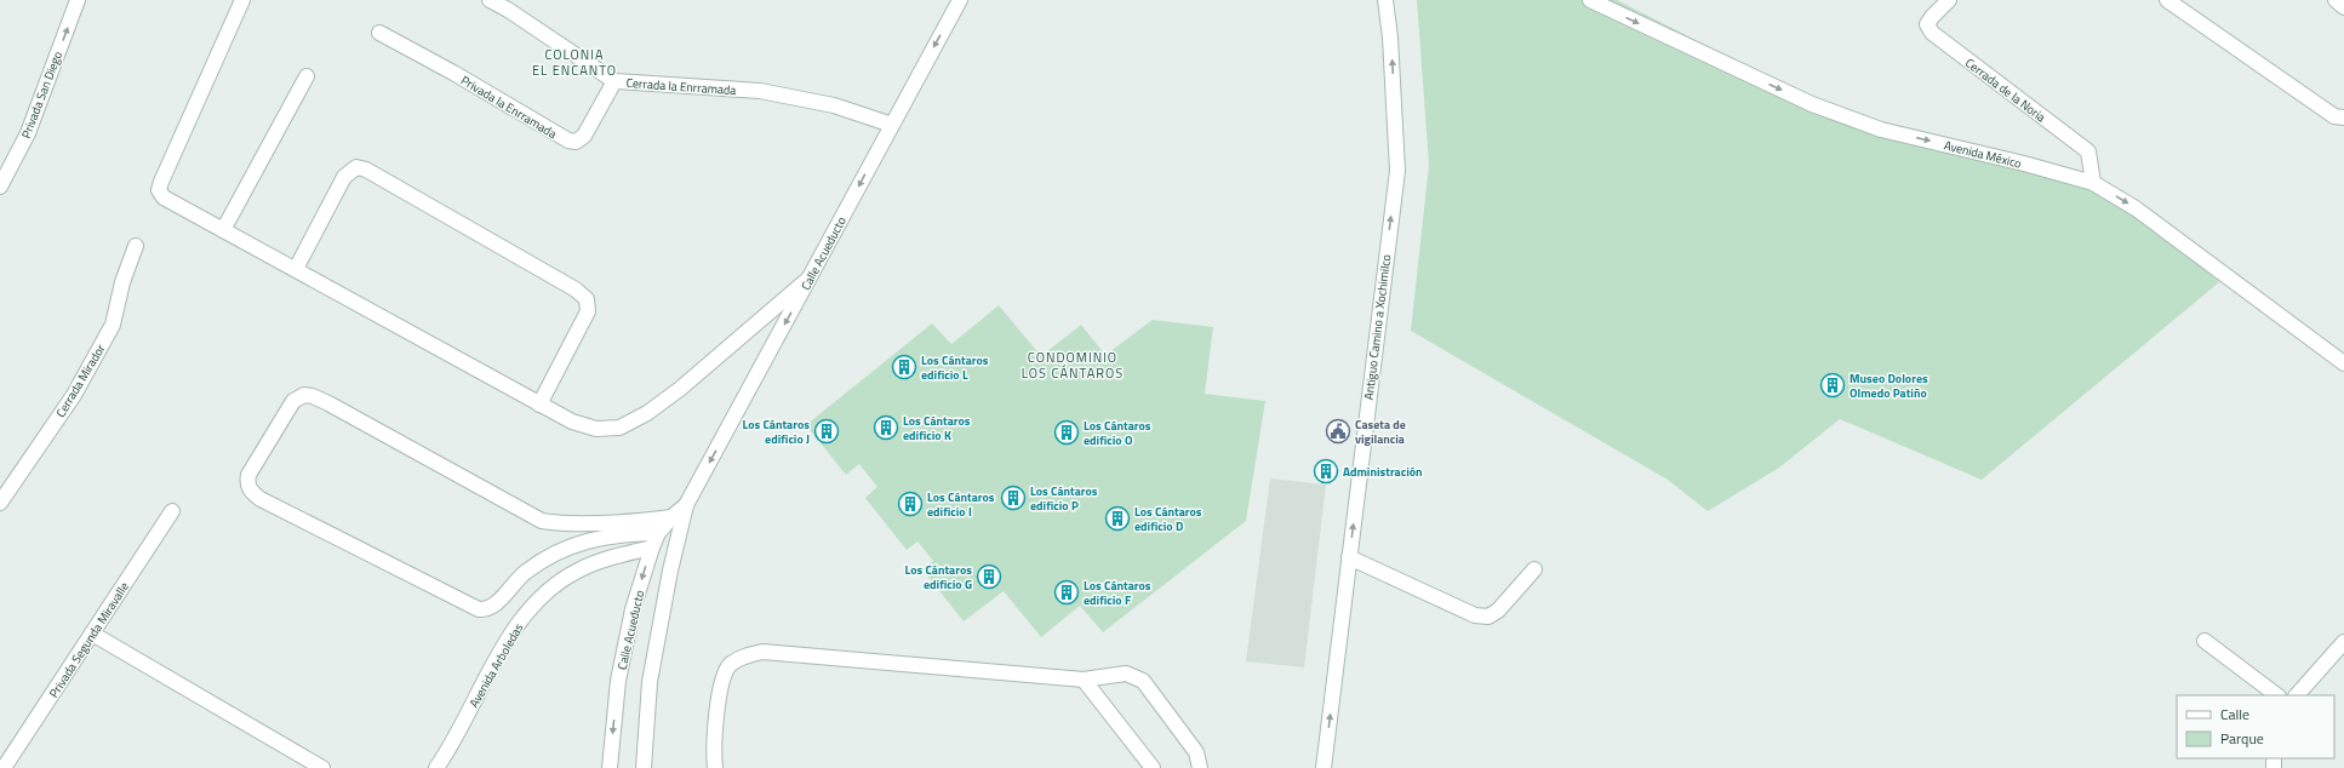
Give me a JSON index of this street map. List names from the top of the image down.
{
  "streets": {
    "street": [
      "Cerrada la Enrramada",
      "Cerrada de la Noria",
      "Privada San Diego",
      "Privada la Enrramada",
      "Avenida México",
      "Calle Acueducto",
      "Antiguo Camino a Xochimilco",
      "Cerrada Mirador",
      "Privada Segunda Miravalle",
      "Avenida Arboledas"
    ]
  },
  "crossings": [
    ["Cerrada la Enrramada", "Privada la Enrramada"],
    ["Cerrada la Enrramada", "Calle Acueducto"],
    ["Cerrada de la Noria", "Avenida México"],
    ["Calle Acueducto", "Avenida Arboledas"]
  ],
  "one_way": [
    "Privada San Diego",
    "Avenida México",
    "Calle Acueducto",
    "Antiguo Camino a Xochimilco"
  ],
  "districts": ["COLONIA EL ENCANTO", "CONDOMINIO LOS CÁNTAROS"],
  "places": {
    "building": [
      "Los Cántaros edificio L",
      "Museo Dolores Olmedo Patiño",
      "Los Cántaros edificio K",
      "Los Cántaros edificio J",
      "Los Cántaros edificio O",
      "Administración",
      "Los Cántaros edificio P",
      "Los Cántaros edificio I",
      "Los Cántaros edificio D",
      "Los Cántaros edificio G",
      "Los Cántaros edificio F"
    ],
    "public building": ["Caseta de vigilancia"]
  },
  "legend": ["Calle", "Parque"]
}
